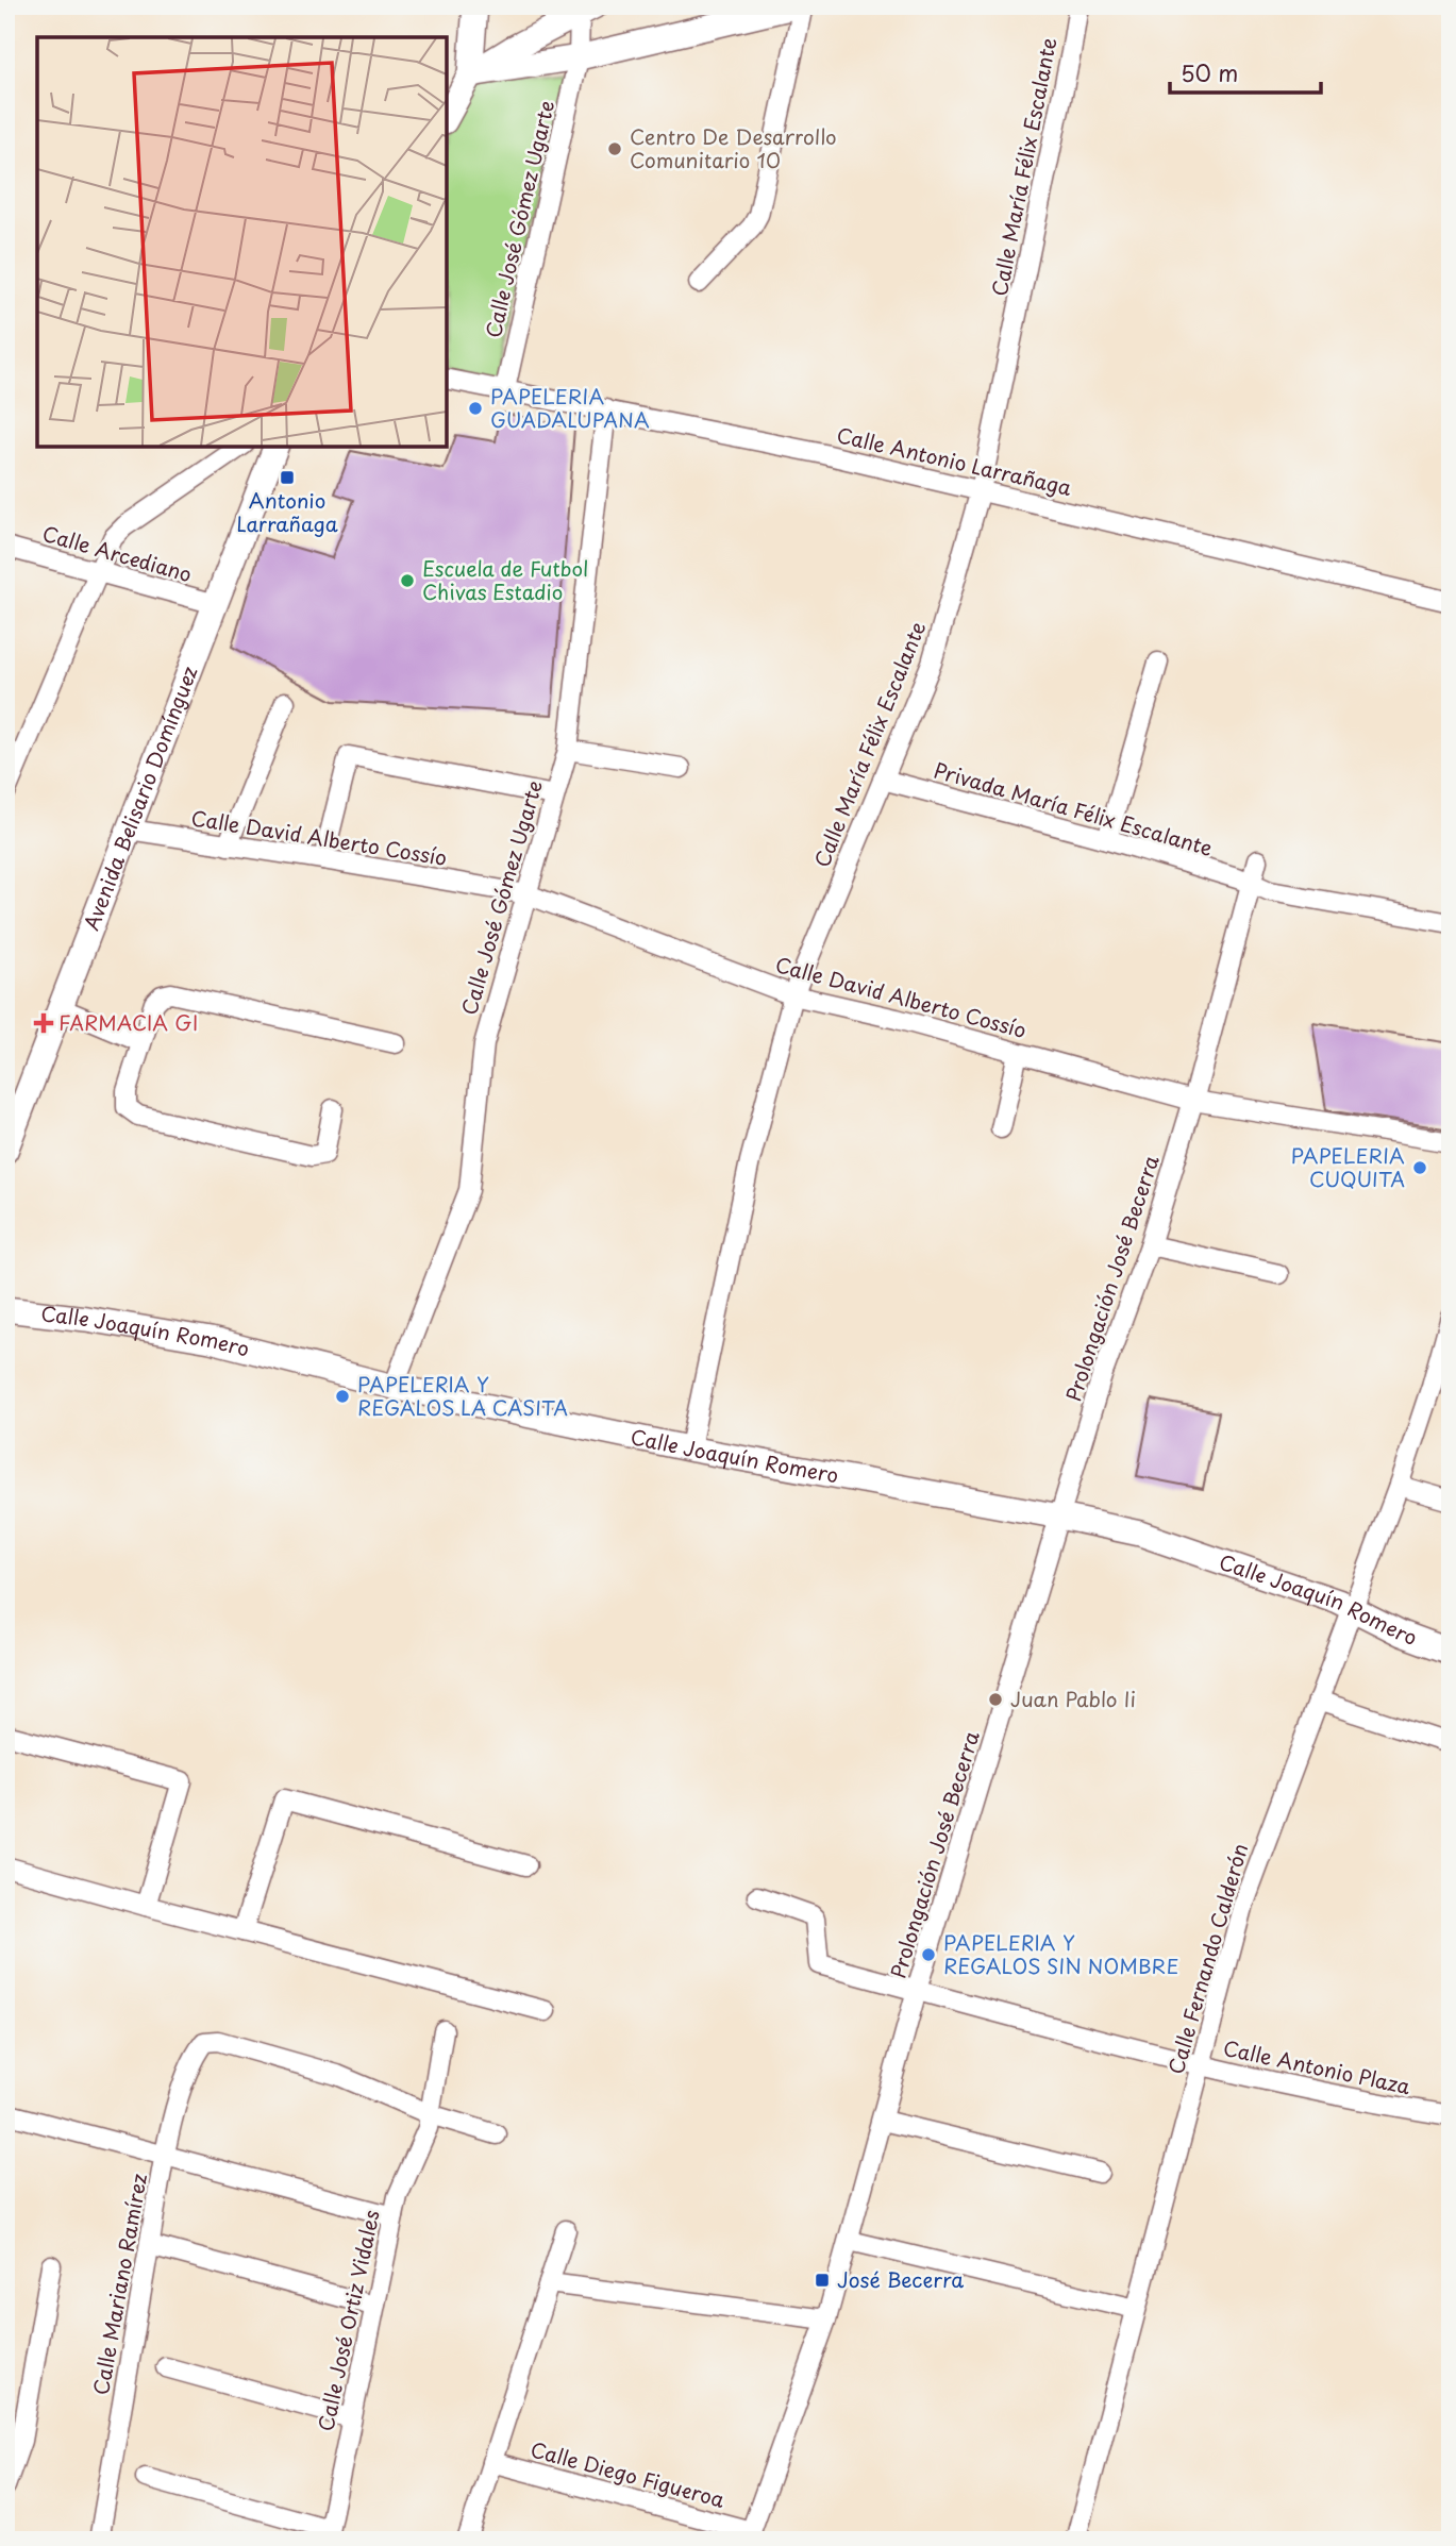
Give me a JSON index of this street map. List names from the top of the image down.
{
  "streets": {
    "street": [
      "Calle María Félix Escalante",
      "Calle José Gómez Ugarte",
      "Calle Antonio Larrañaga",
      "Calle Arcediano",
      "Avenida Belisario Domínguez",
      "Privada María Félix Escalante",
      "Calle David Alberto Cossío",
      "Prolongación José Becerra",
      "Calle Joaquín Romero",
      "Calle Fernando Calderón",
      "Calle Antonio Plaza",
      "Calle Mariano Ramírez",
      "Calle José Ortiz Vidales",
      "Calle Diego Figueroa"
    ]
  },
  "crossings": [
    ["Calle María Félix Escalante", "Calle Antonio Larrañaga"],
    ["Calle María Félix Escalante", "Privada María Félix Escalante"],
    ["Calle María Félix Escalante", "Calle David Alberto Cossío"],
    ["Calle María Félix Escalante", "Calle Joaquín Romero"],
    ["Calle José Gómez Ugarte", "Calle Antonio Larrañaga"],
    ["Calle José Gómez Ugarte", "Calle David Alberto Cossío"],
    ["Calle José Gómez Ugarte", "Calle Joaquín Romero"],
    ["Calle Arcediano", "Avenida Belisario Domínguez"],
    ["Avenida Belisario Domínguez", "Calle David Alberto Cossío"],
    ["Privada María Félix Escalante", "Prolongación José Becerra"],
    ["Calle David Alberto Cossío", "Prolongación José Becerra"],
    ["Prolongación José Becerra", "Calle Joaquín Romero"],
    ["Prolongación José Becerra", "Calle Antonio Plaza"],
    ["Prolongación José Becerra", "Calle Diego Figueroa"],
    ["Calle Joaquín Romero", "Calle Fernando Calderón"],
    ["Calle Fernando Calderón", "Calle Antonio Plaza"],
    ["Calle Mariano Ramírez", "Calle José Ortiz Vidales"]
  ],
  "places": {
    "other": [
      "Centro De Desarrollo Comunitario 10",
      "PAPELERIA GUADALUPANA",
      "Escuela de Futbol Chivas Estadio",
      "PAPELERIA CUQUITA",
      "PAPELERIA Y REGALOS LA CASITA",
      "Juan Pablo Ii",
      "PAPELERIA Y REGALOS SIN NOMBRE"
    ],
    "transit": ["Antonio Larrañaga", "José Becerra"],
    "health": ["FARMACIA GI"]
  },
  "scale_bar": "50 m"
}
